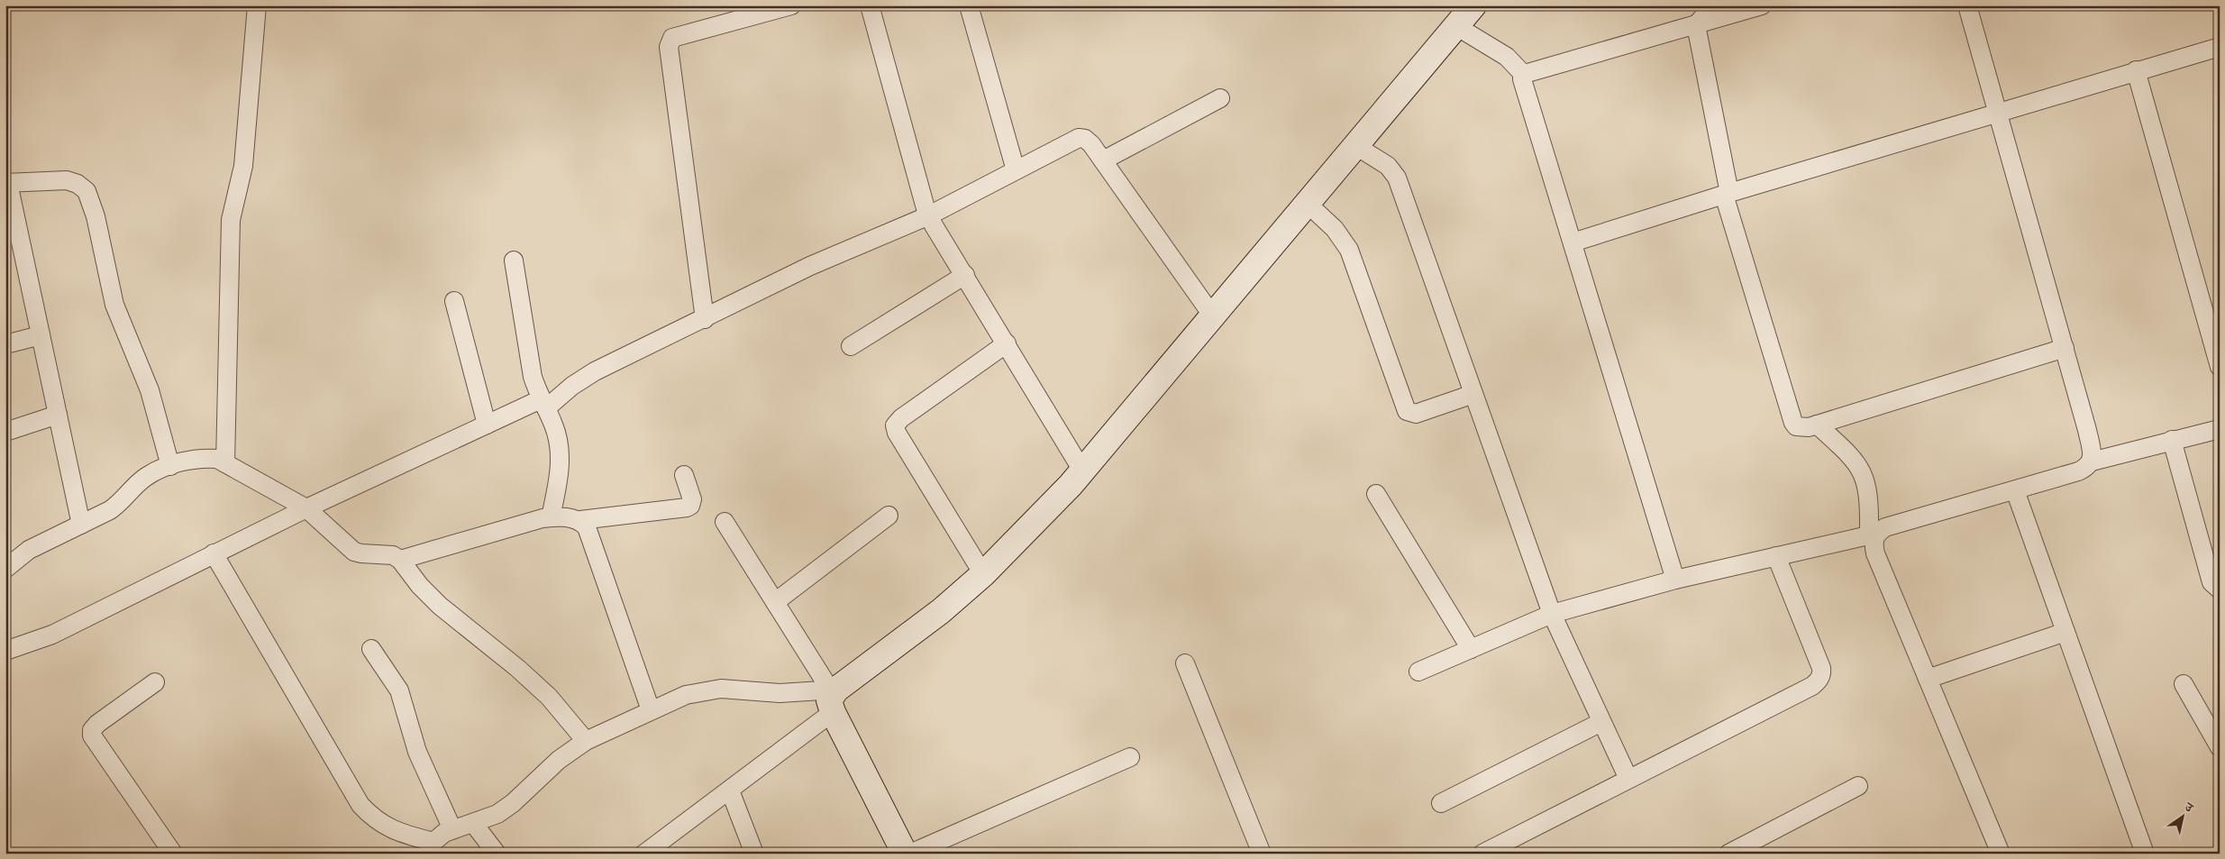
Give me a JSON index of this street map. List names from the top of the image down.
{
  "north": "top right"
}
